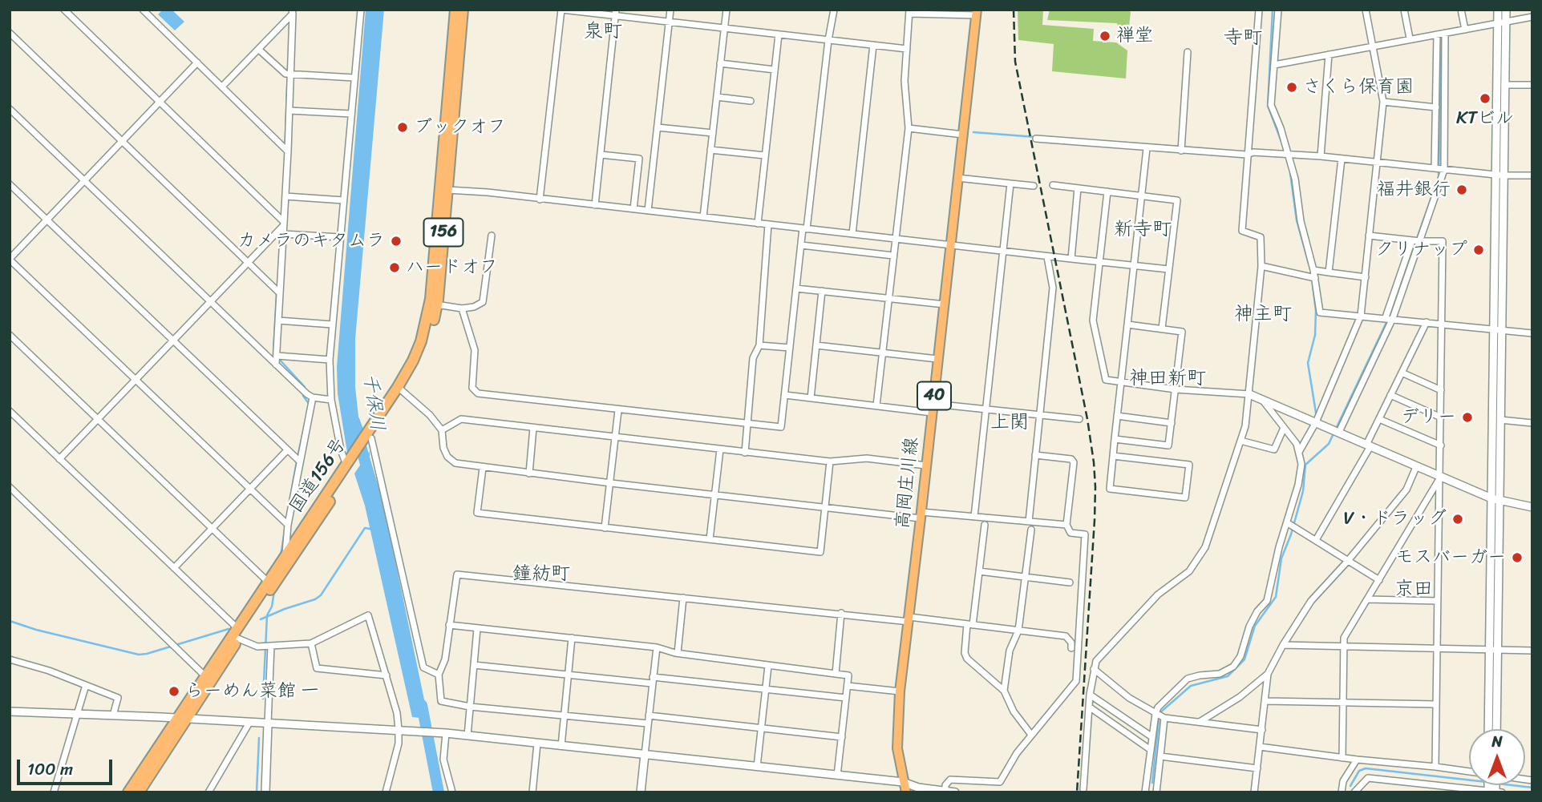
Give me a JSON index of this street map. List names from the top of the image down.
{
  "streets": {
    "highway": ["156", "国道156号"],
    "main road": ["40", "高岡庄川線"]
  },
  "districts": [
    "泉町",
    "寺町",
    "新寺町",
    "神主町",
    "神田新町",
    "上関",
    "鐘紡町",
    "京田"
  ],
  "water": ["千保川"],
  "places": [
    "禅堂",
    "さくら保育園",
    "KTビル",
    "ブックオフ",
    "福井銀行",
    "カメラのキタムラ",
    "クリナップ",
    "ハードオフ",
    "デリー",
    "V・ドラッグ",
    "モスバーガー",
    "らーめん菜館 一"
  ],
  "scale_bar": "100 m",
  "north": "top"
}
